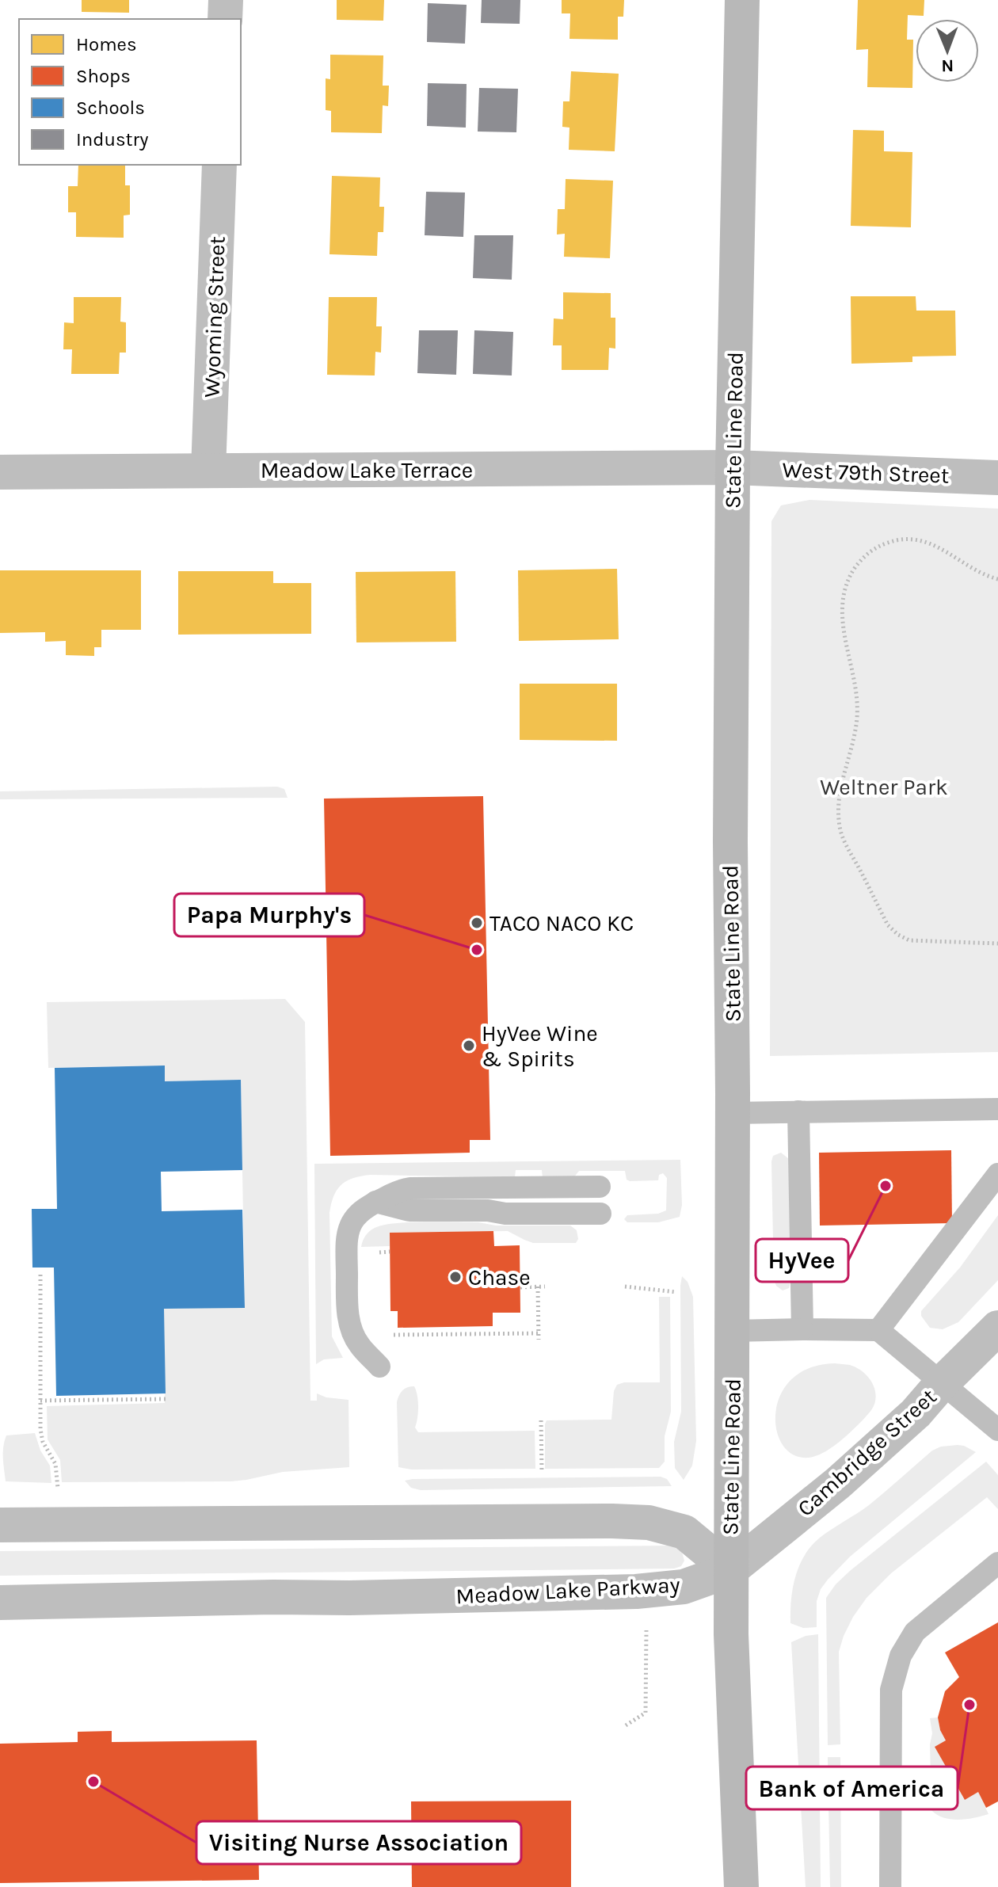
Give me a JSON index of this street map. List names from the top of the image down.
{
  "streets": {
    "main road": ["State Line Road"],
    "street": [
      "Wyoming Street",
      "Meadow Lake Terrace",
      "West 79th Street",
      "Cambridge Street",
      "Meadow Lake Parkway"
    ]
  },
  "crossings": [
    ["Wyoming Street", "Meadow Lake Terrace"],
    ["State Line Road", "Meadow Lake Terrace"],
    ["State Line Road", "West 79th Street"],
    ["State Line Road", "Cambridge Street"],
    ["State Line Road", "Meadow Lake Parkway"],
    ["Meadow Lake Terrace", "West 79th Street"],
    ["Cambridge Street", "Meadow Lake Parkway"]
  ],
  "parks": ["Weltner Park"],
  "places": [
    "TACO NACO KC",
    "Papa Murphy's",
    "HyVee Wine & Spirits",
    "HyVee",
    "Chase",
    "Bank of America",
    "Visiting Nurse Association"
  ],
  "legend": [
    "Homes",
    "Shops",
    "Schools",
    "Industry"
  ],
  "north": "bottom"
}
